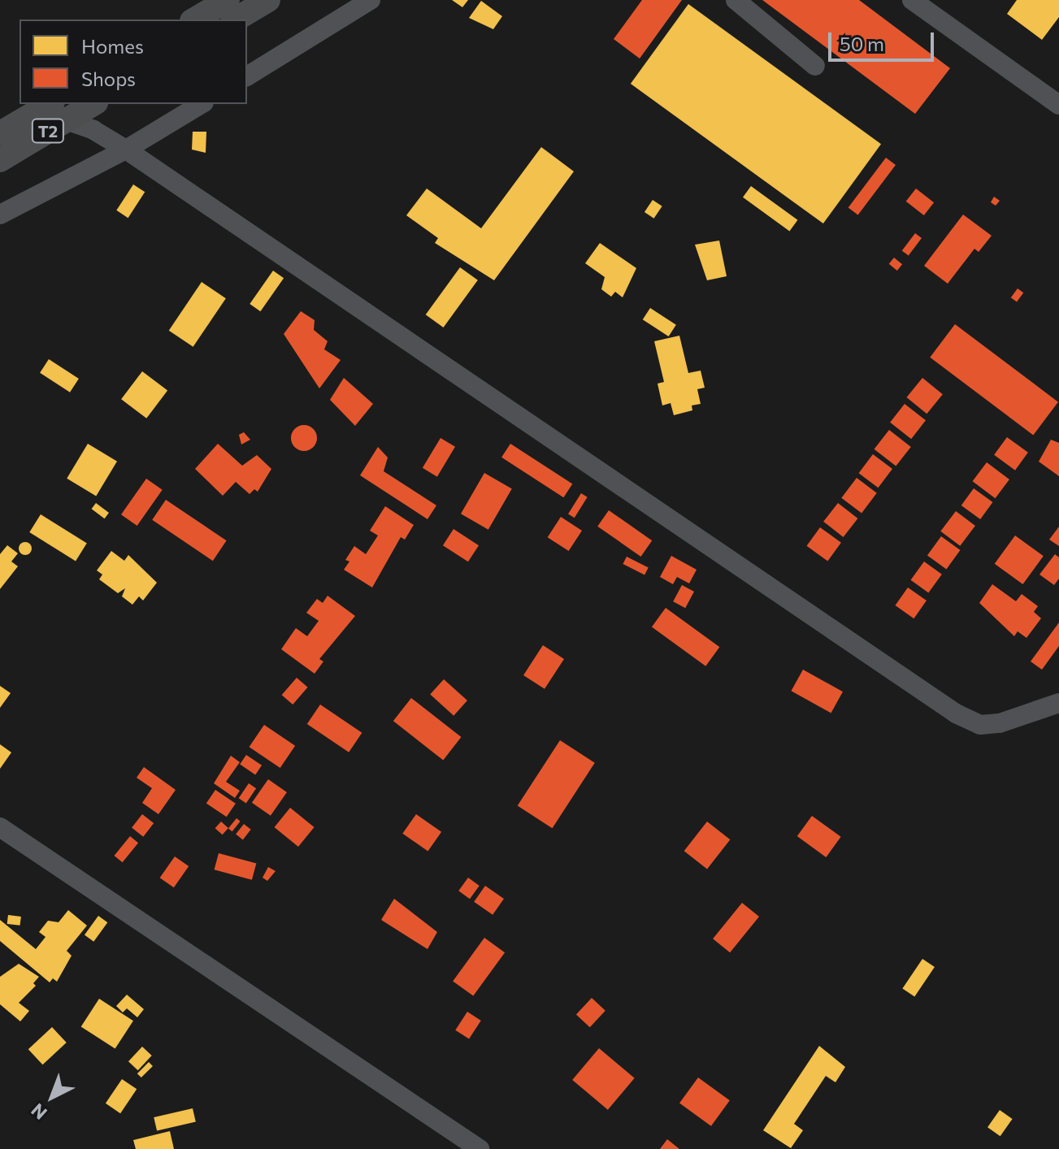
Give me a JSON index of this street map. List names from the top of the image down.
{
  "streets": {
    "main road": ["T2"]
  },
  "legend": ["Homes", "Shops"],
  "scale_bar": "50 m",
  "north": "bottom left"
}
